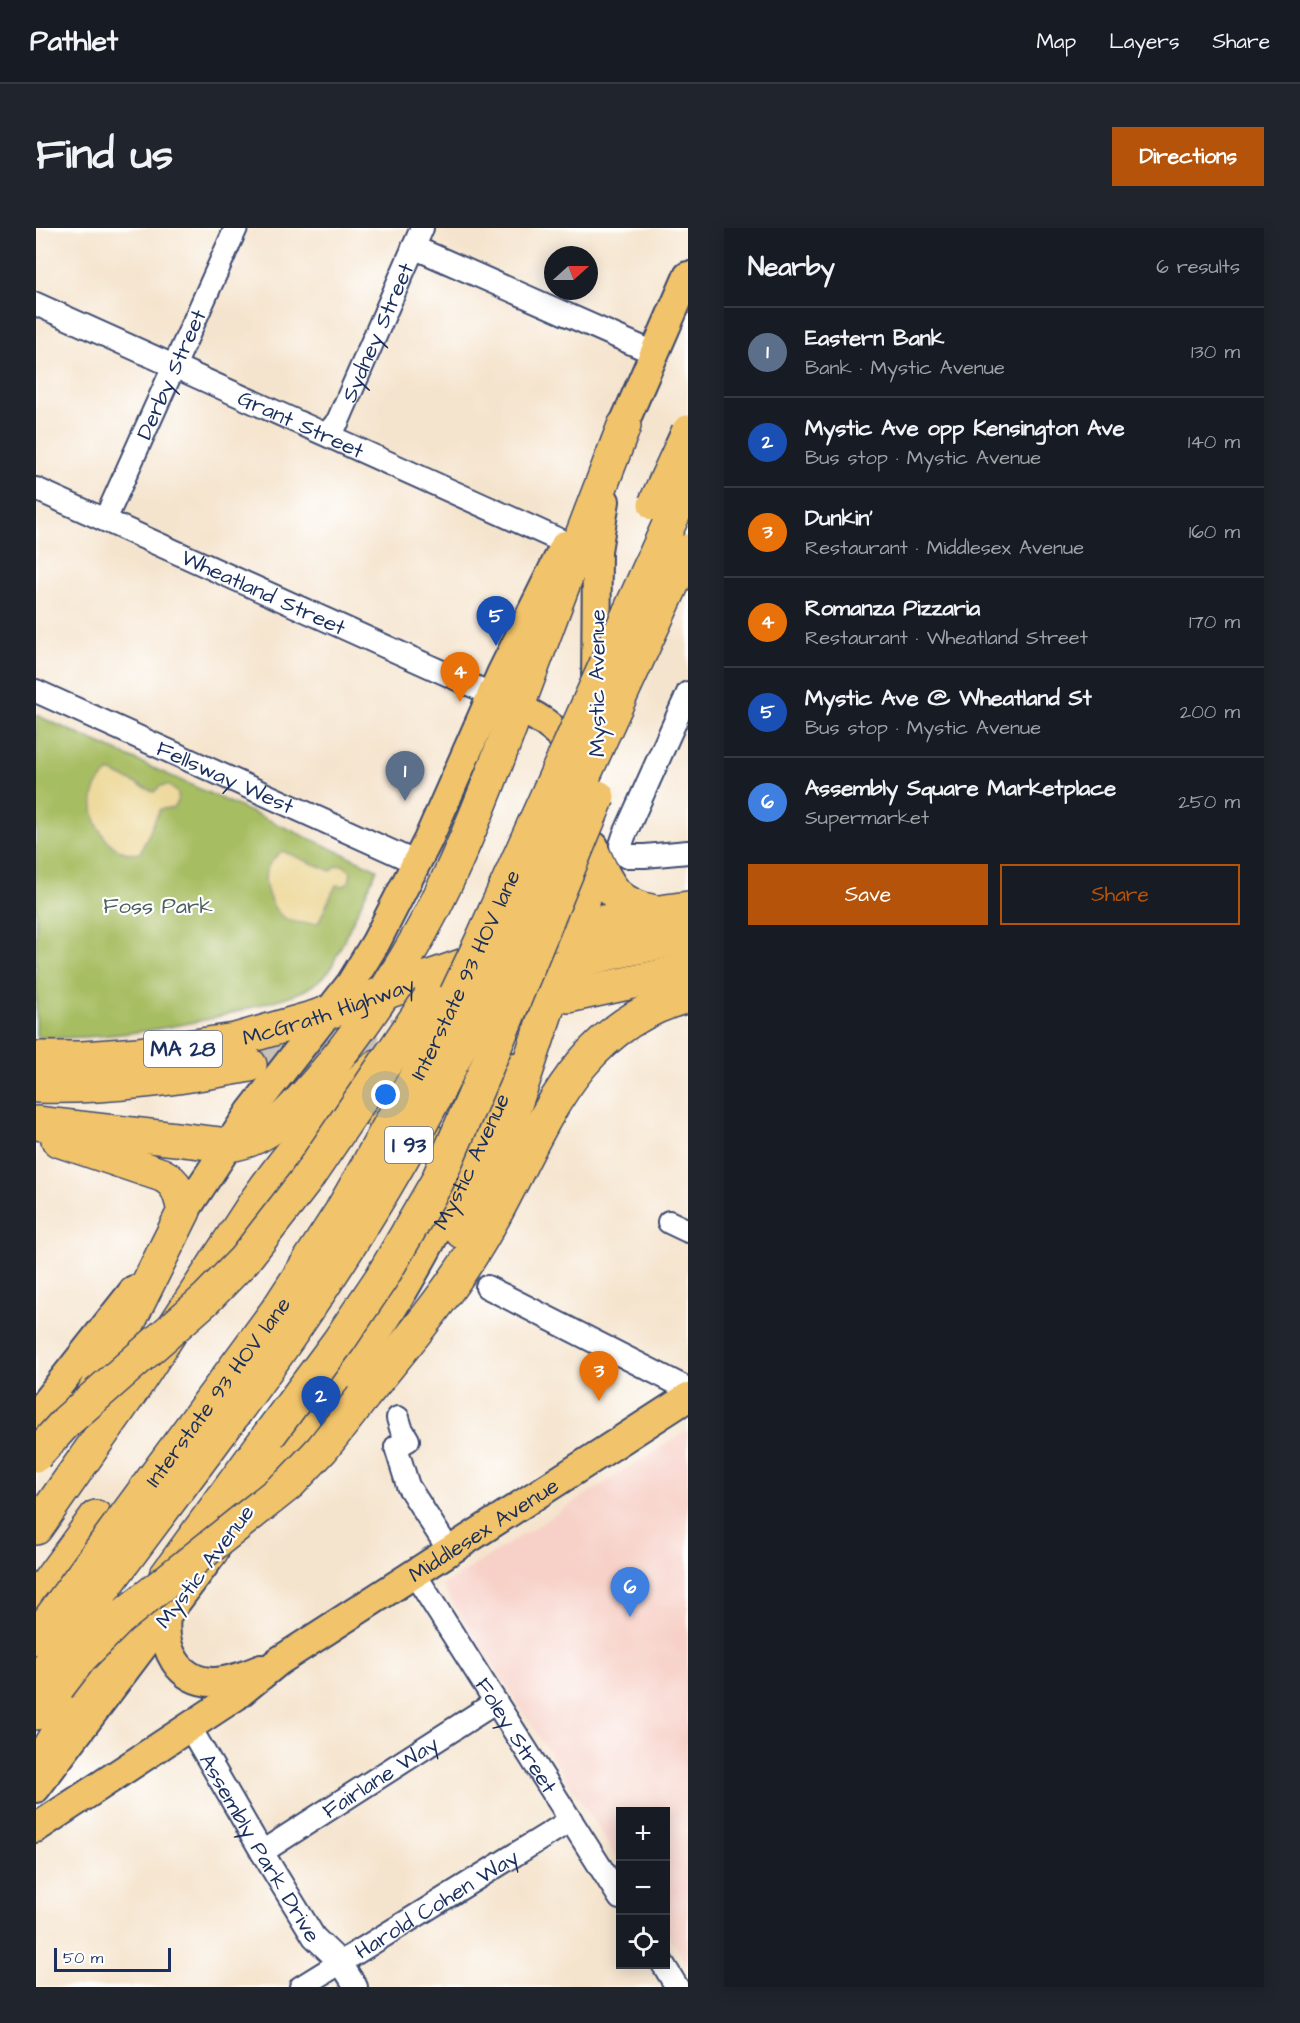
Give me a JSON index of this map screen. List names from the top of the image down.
{
  "streets": {
    "highway": [
      "Interstate 93 HOV lane",
      "McGrath Highway",
      "MA 28",
      "I 93"
    ],
    "main road": ["Mystic Avenue", "Middlesex Avenue"],
    "street": [
      "Sydney Street",
      "Derby Street",
      "Grant Street",
      "Wheatland Street",
      "Fellsway West",
      "Foley Street",
      "Fairlane Way",
      "Assembly Park Drive",
      "Harold Cohen Way"
    ]
  },
  "crossings": [
    ["Sydney Street", "Grant Street"],
    ["Derby Street", "Grant Street"],
    ["Derby Street", "Wheatland Street"],
    ["Grant Street", "Mystic Avenue"],
    ["Wheatland Street", "Mystic Avenue"],
    ["Mystic Avenue", "Fellsway West"],
    ["Mystic Avenue", "McGrath Highway"],
    ["Mystic Avenue", "MA 28"],
    ["Mystic Avenue", "Middlesex Avenue"],
    ["McGrath Highway", "MA 28"],
    ["Middlesex Avenue", "Foley Street"],
    ["Middlesex Avenue", "Assembly Park Drive"],
    ["Foley Street", "Fairlane Way"],
    ["Foley Street", "Harold Cohen Way"],
    ["Fairlane Way", "Assembly Park Drive"],
    ["Assembly Park Drive", "Harold Cohen Way"]
  ],
  "parks": ["Foss Park"],
  "scale_bar": "50 m",
  "north": "right",
  "page": {
    "header": "Pathlet",
    "nav": ["Map", "Layers", "Share"],
    "title": "Find us",
    "buttons": [
      "Directions",
      ["Save", "Share"]
    ],
    "heading": ["Nearby", "6 results"],
    "list": [
      {
        "mark": "1",
        "name": "Eastern Bank",
        "note": "Bank · Mystic Avenue",
        "value": "130 m"
      },
      {
        "mark": "2",
        "name": "Mystic Ave opp Kensington Ave",
        "note": "Bus stop · Mystic Avenue",
        "value": "140 m"
      },
      {
        "mark": "3",
        "name": "Dunkin'",
        "note": "Restaurant · Middlesex Avenue",
        "value": "160 m"
      },
      {
        "mark": "4",
        "name": "Romanza Pizzaria",
        "note": "Restaurant · Wheatland Street",
        "value": "170 m"
      },
      {
        "mark": "5",
        "name": "Mystic Ave @ Wheatland St",
        "note": "Bus stop · Mystic Avenue",
        "value": "200 m"
      },
      {
        "mark": "6",
        "name": "Assembly Square Marketplace",
        "note": "Supermarket",
        "value": "250 m"
      }
    ],
    "pins": [
      "5",
      "4",
      "1",
      "3",
      "2",
      "6"
    ],
    "map_buttons": ["+", "−"],
    "scale": "50 m"
  }
}
